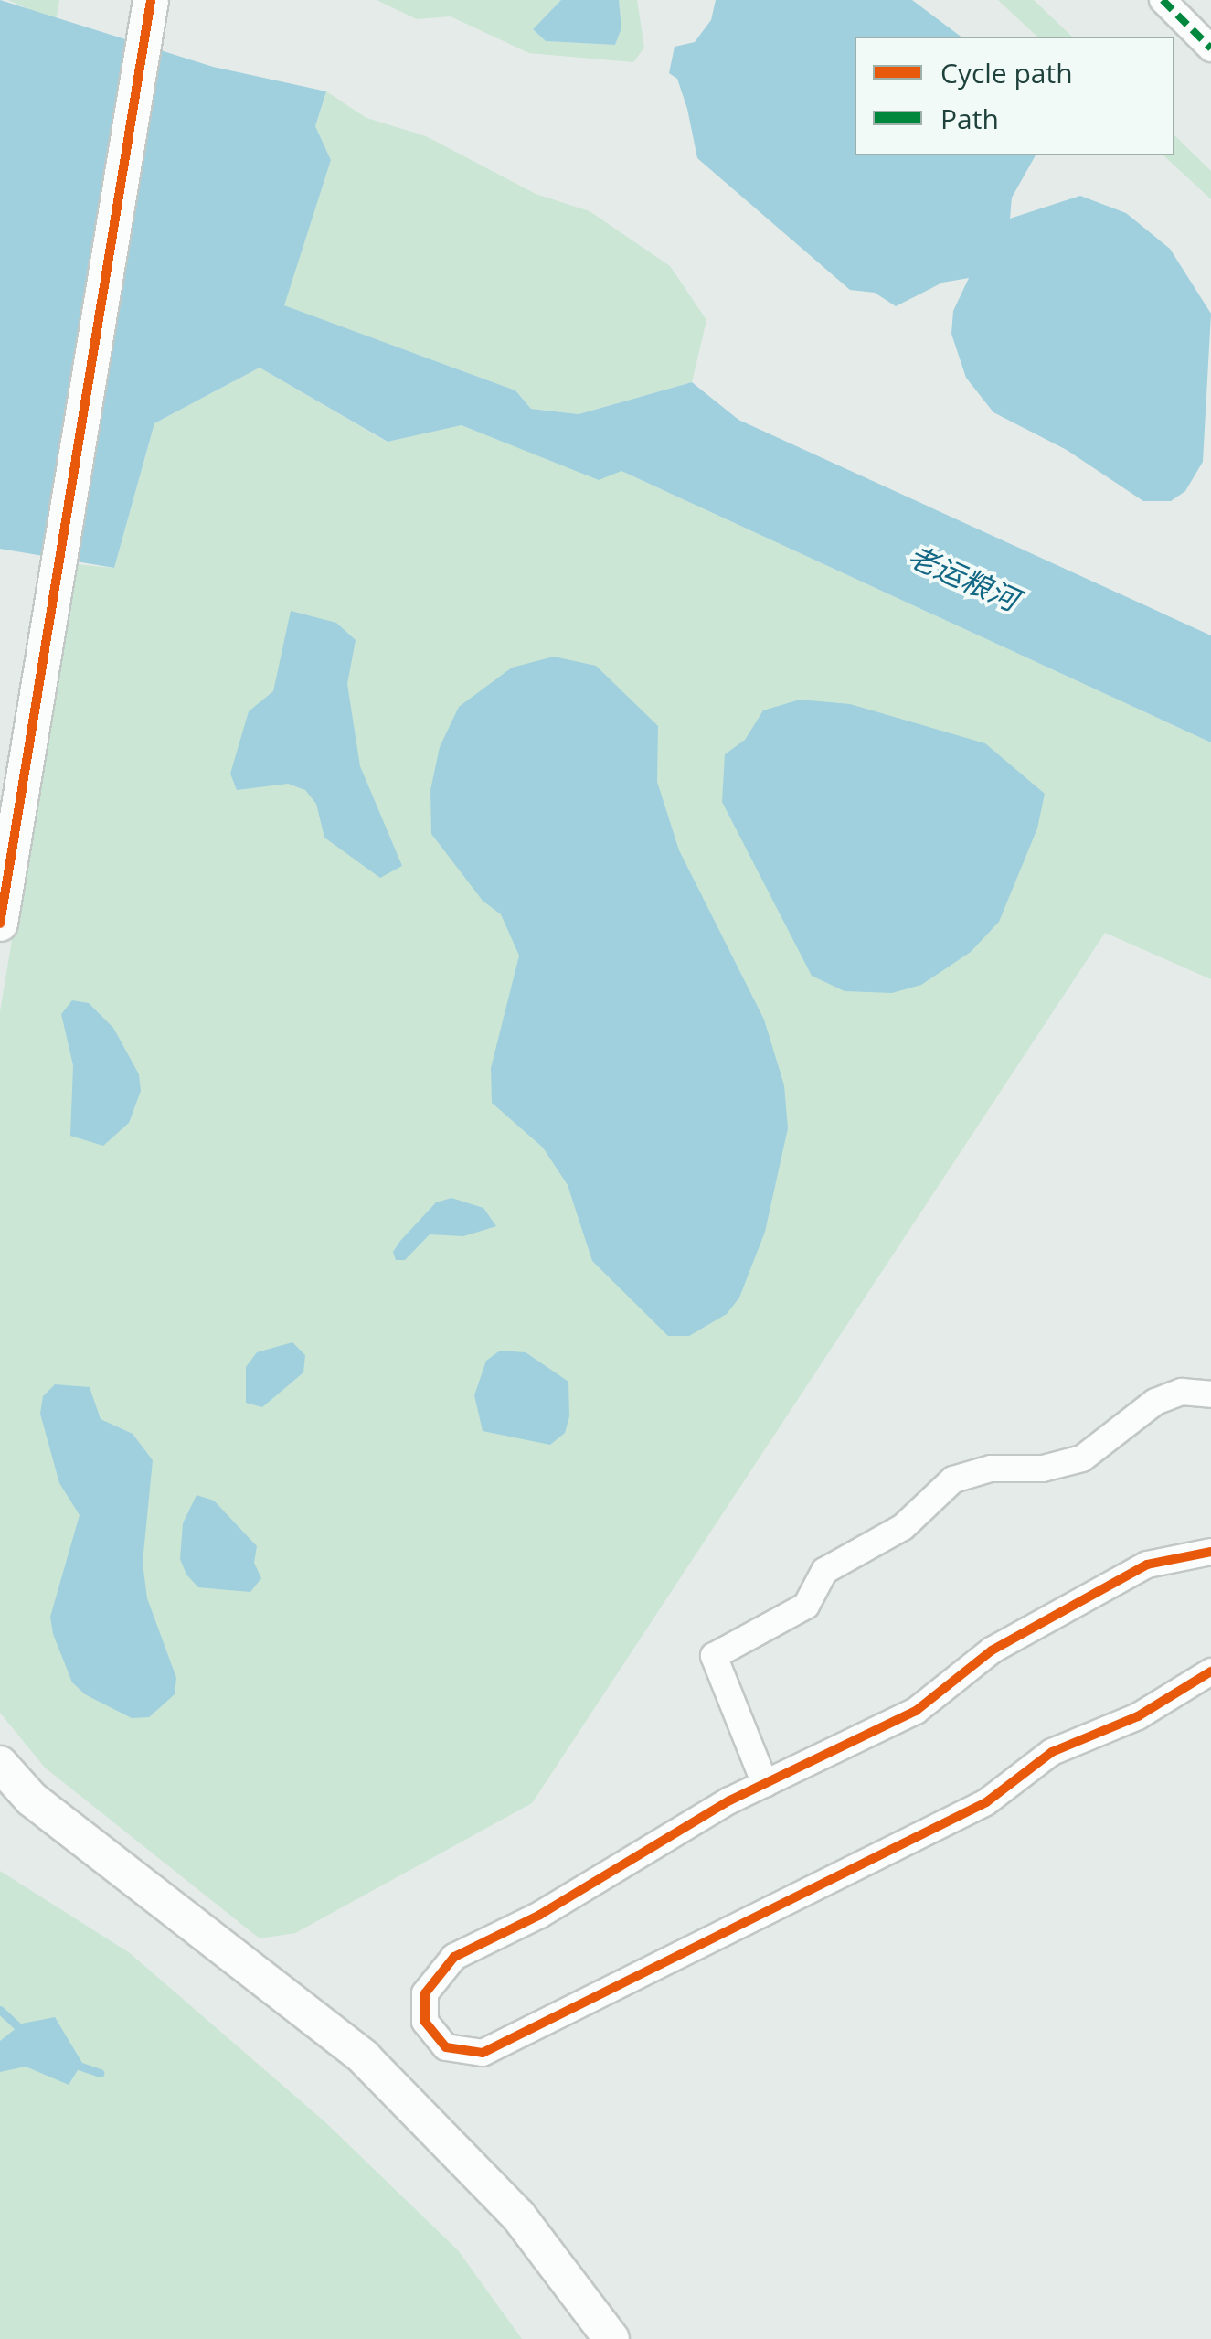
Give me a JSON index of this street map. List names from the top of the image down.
{
  "water": ["老运粮河"],
  "legend": ["Cycle path", "Path"]
}
